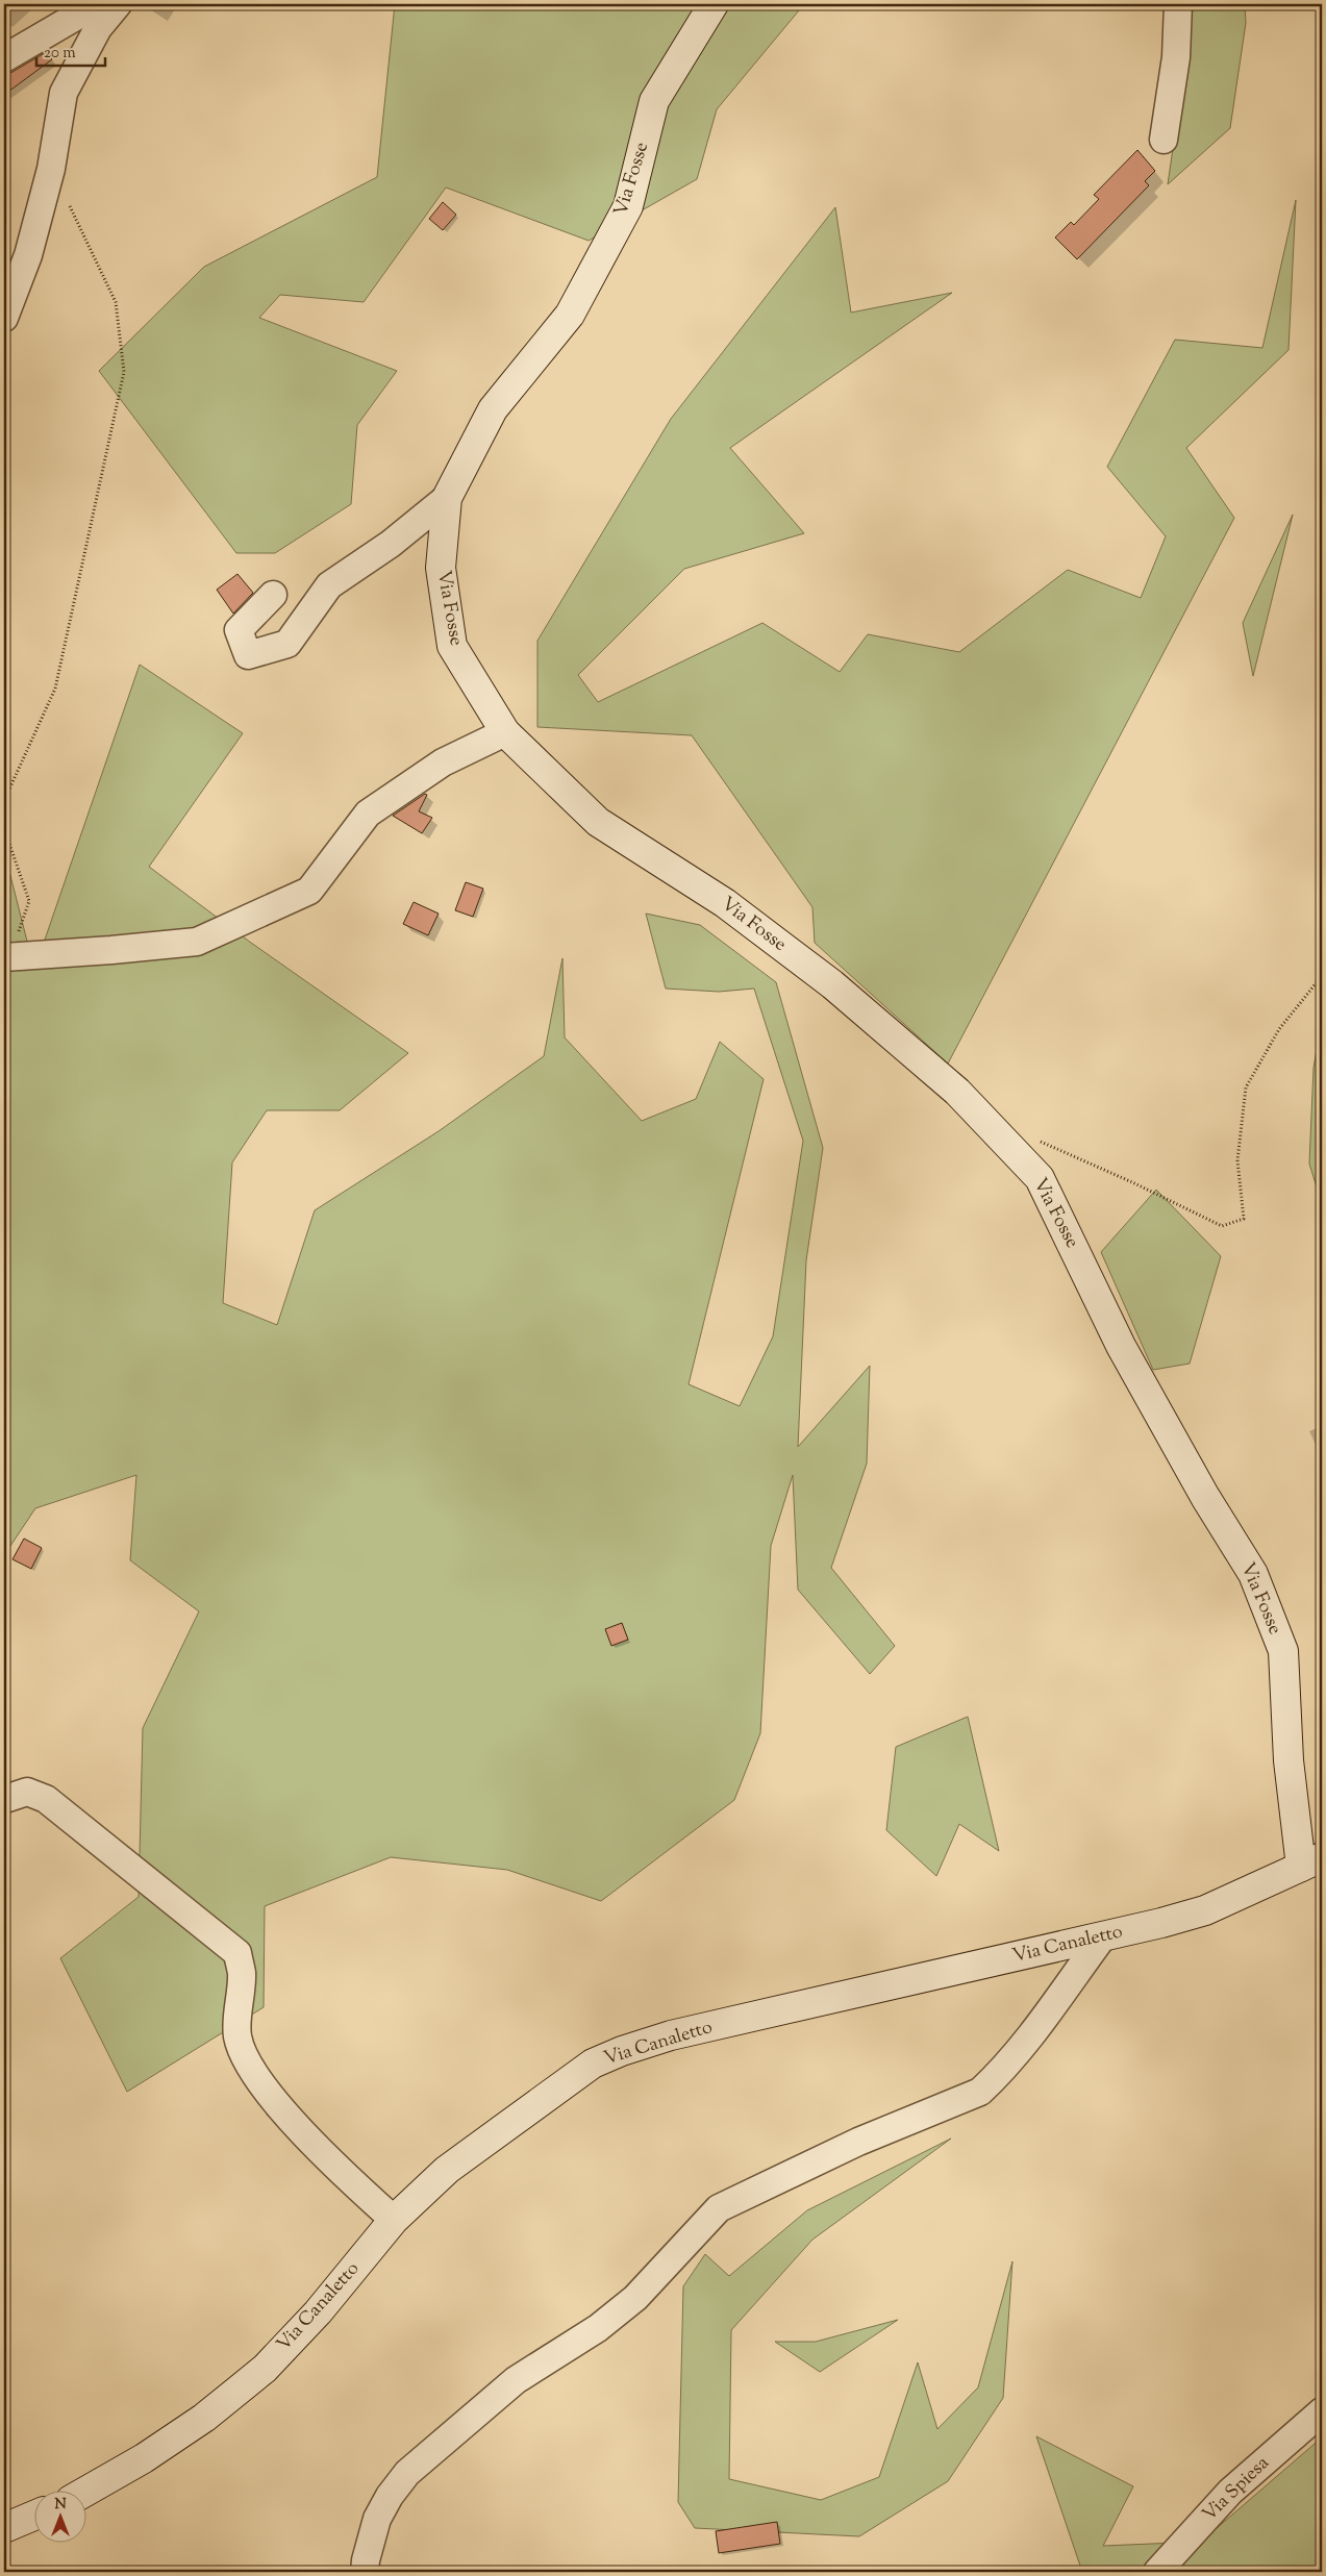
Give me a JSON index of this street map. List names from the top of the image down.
{
  "streets": {
    "street": ["Via Fosse", "Via Canaletto", "Via Spiesa"]
  },
  "crossings": [
    ["Via Fosse", "Via Canaletto"]
  ],
  "scale_bar": "20 m",
  "north": "top"
}
